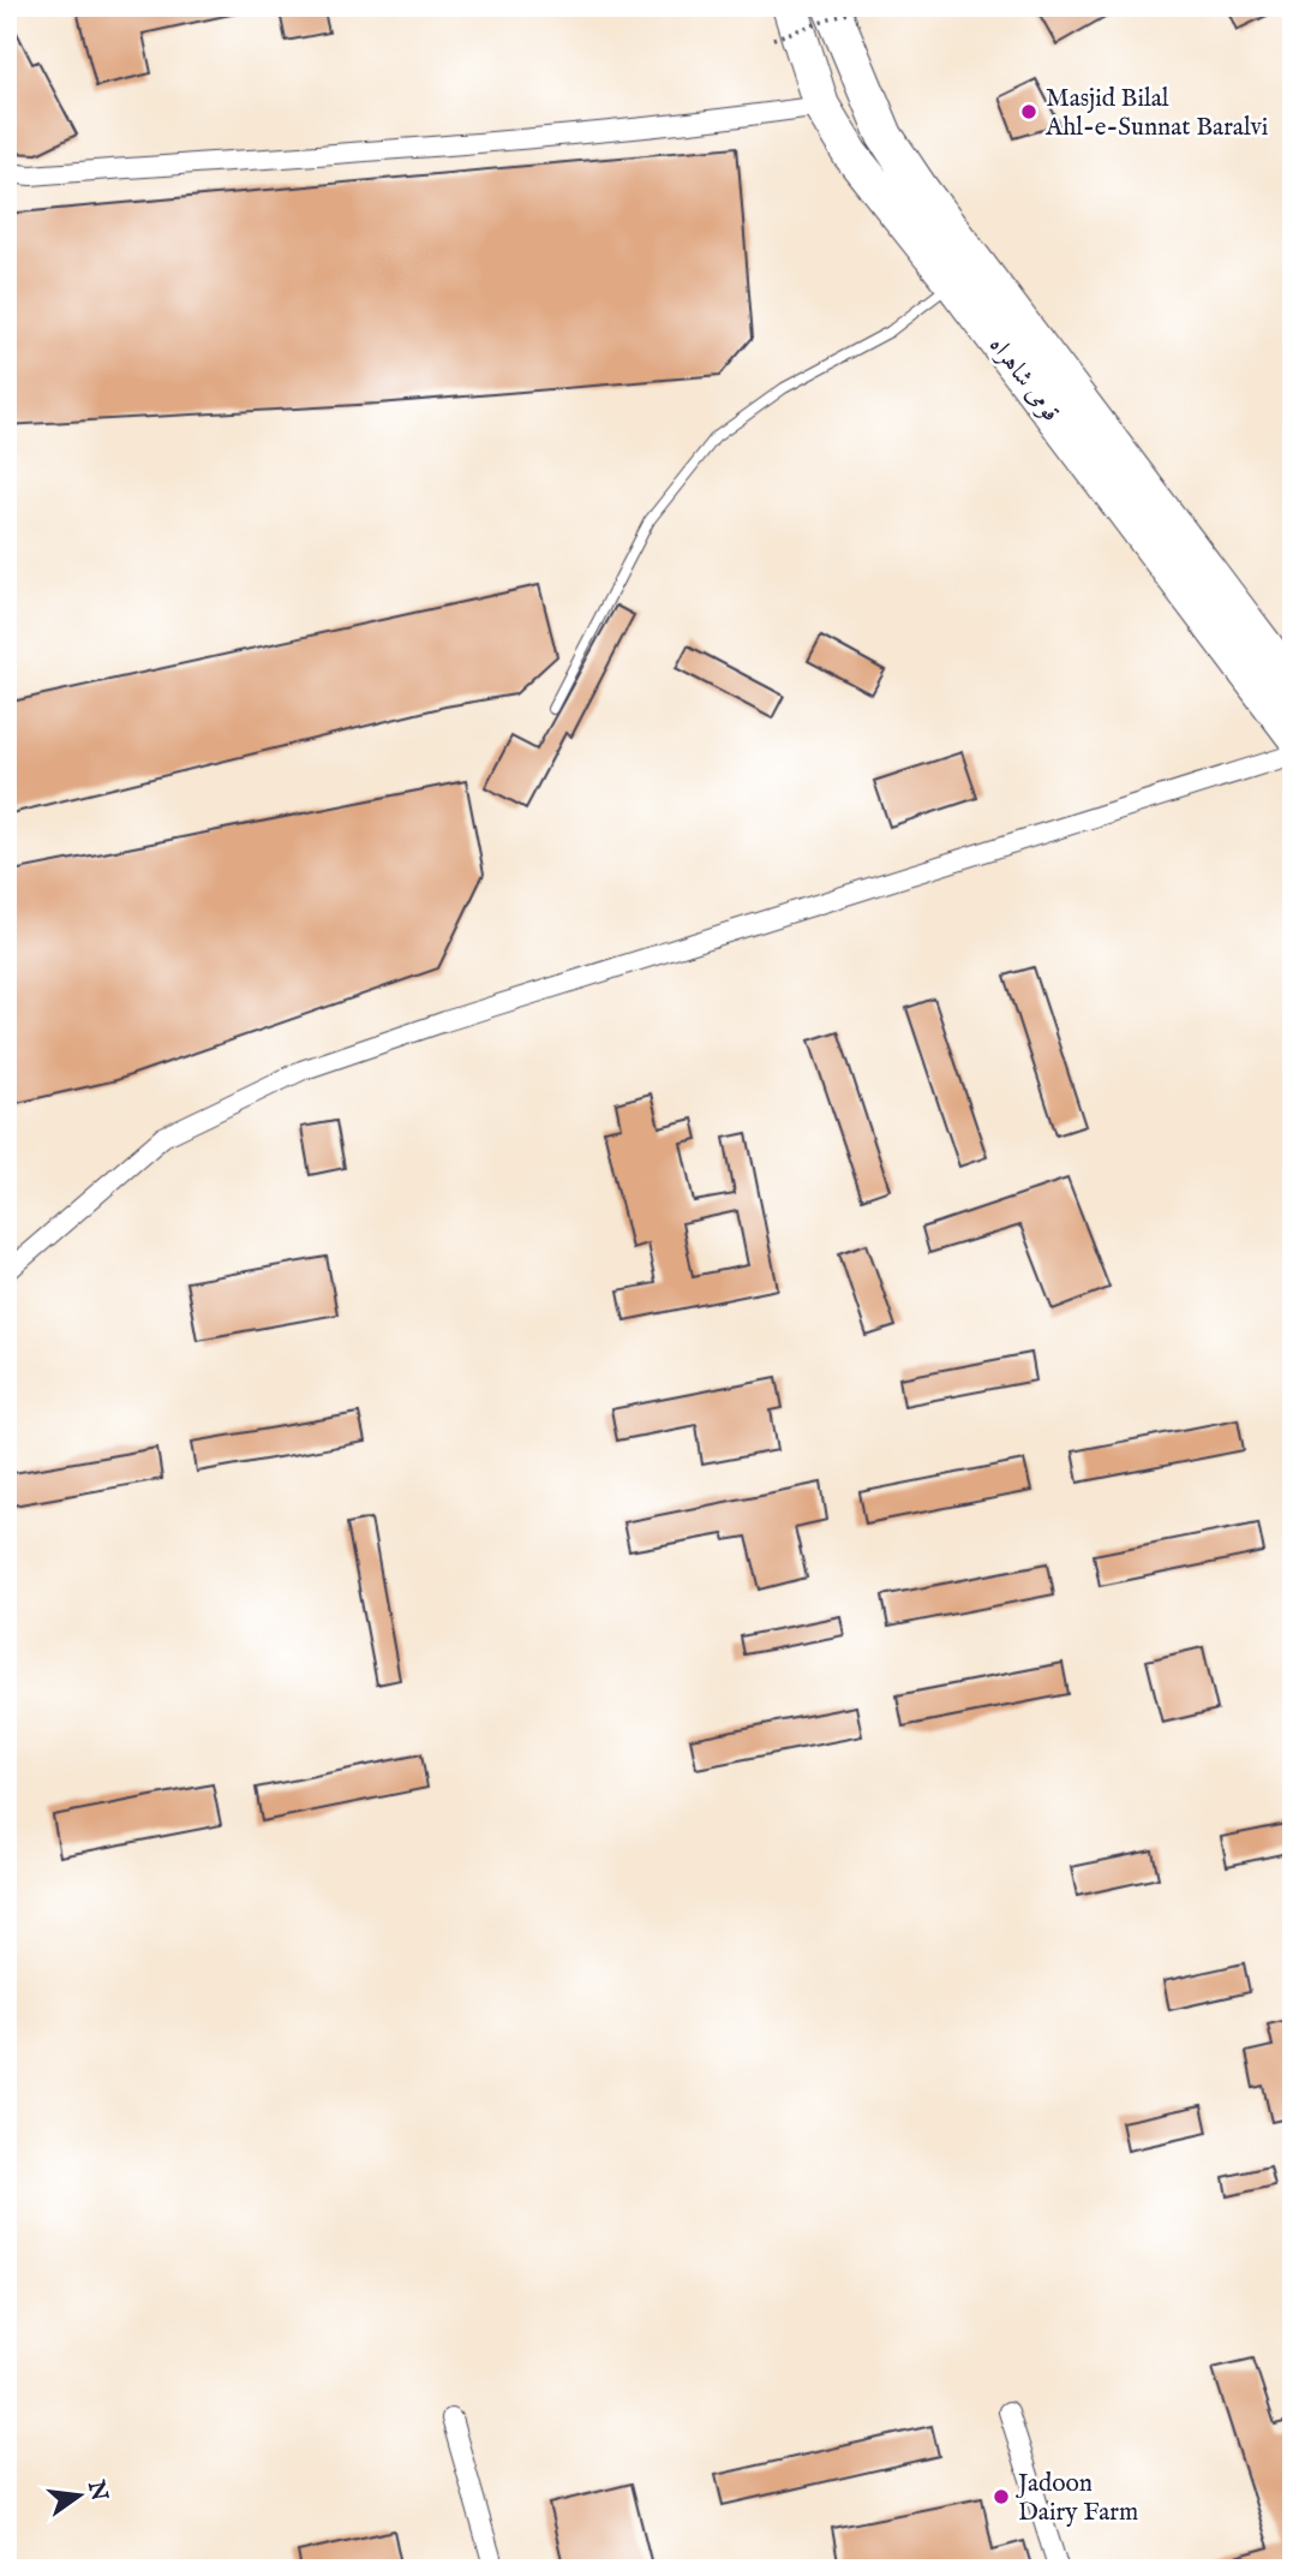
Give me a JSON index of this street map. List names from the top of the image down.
{
  "streets": {
    "highway": ["قومی شاہراہ"]
  },
  "places": ["Masjid Bilal Ahl-e-Sunnat Baralvi", "Jadoon Dairy Farm"],
  "north": "right"
}
